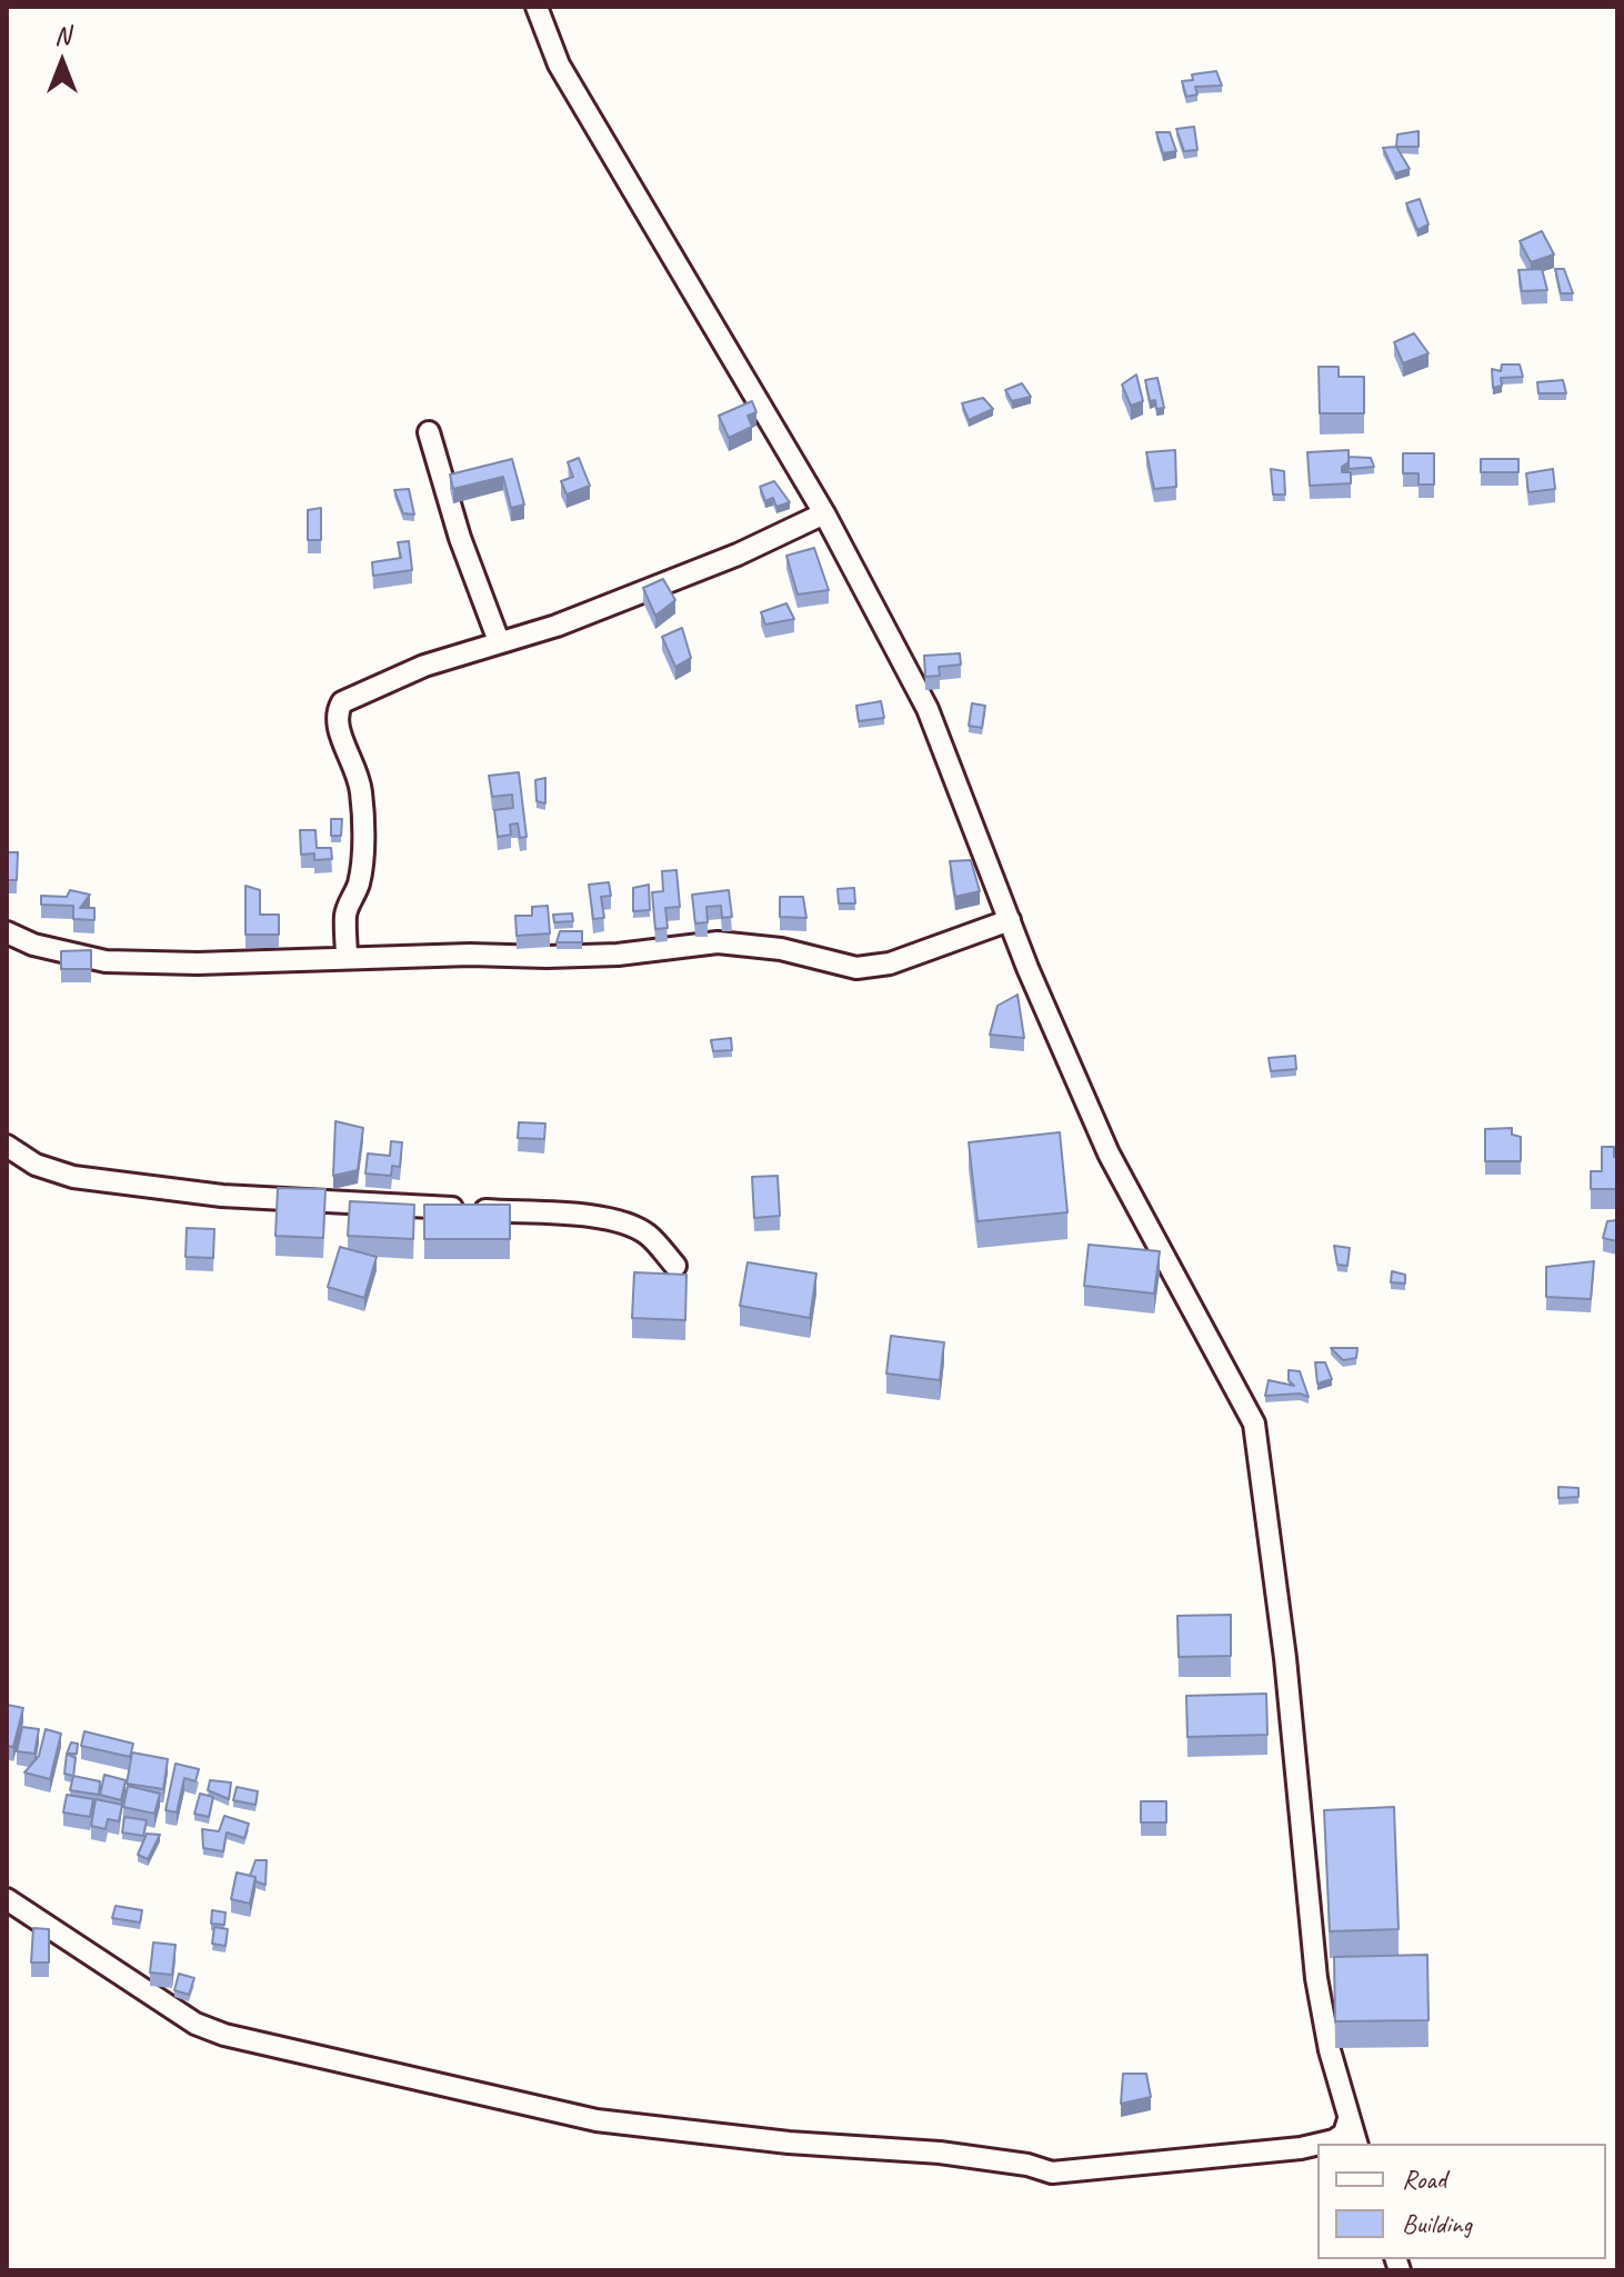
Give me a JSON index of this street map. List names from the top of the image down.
{
  "legend": ["Road", "Building"],
  "north": "top"
}
